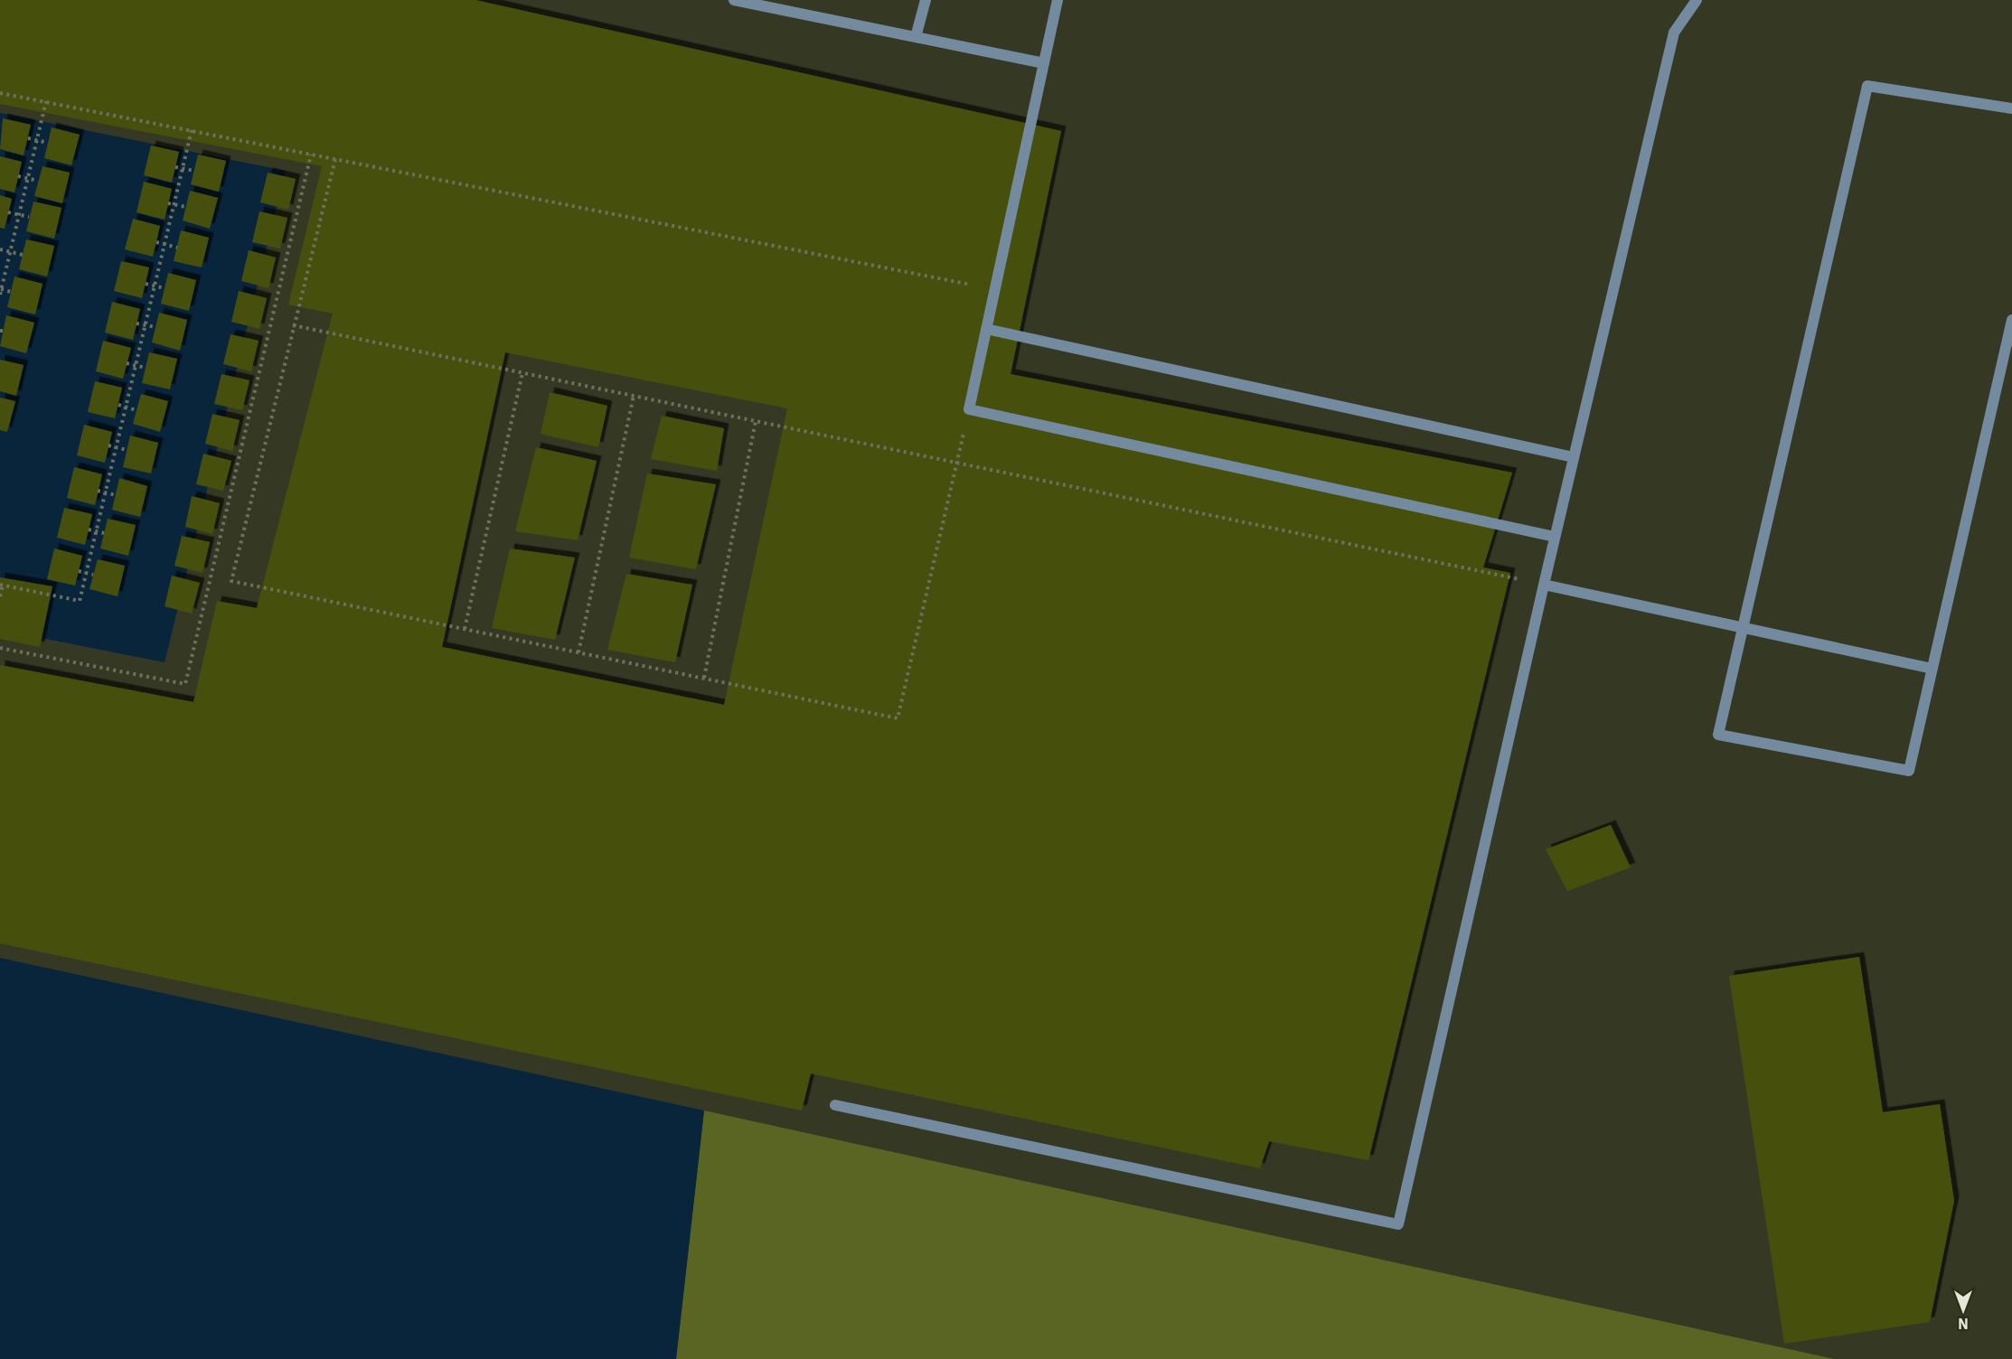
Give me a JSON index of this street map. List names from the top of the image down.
{
  "north": "bottom"
}
